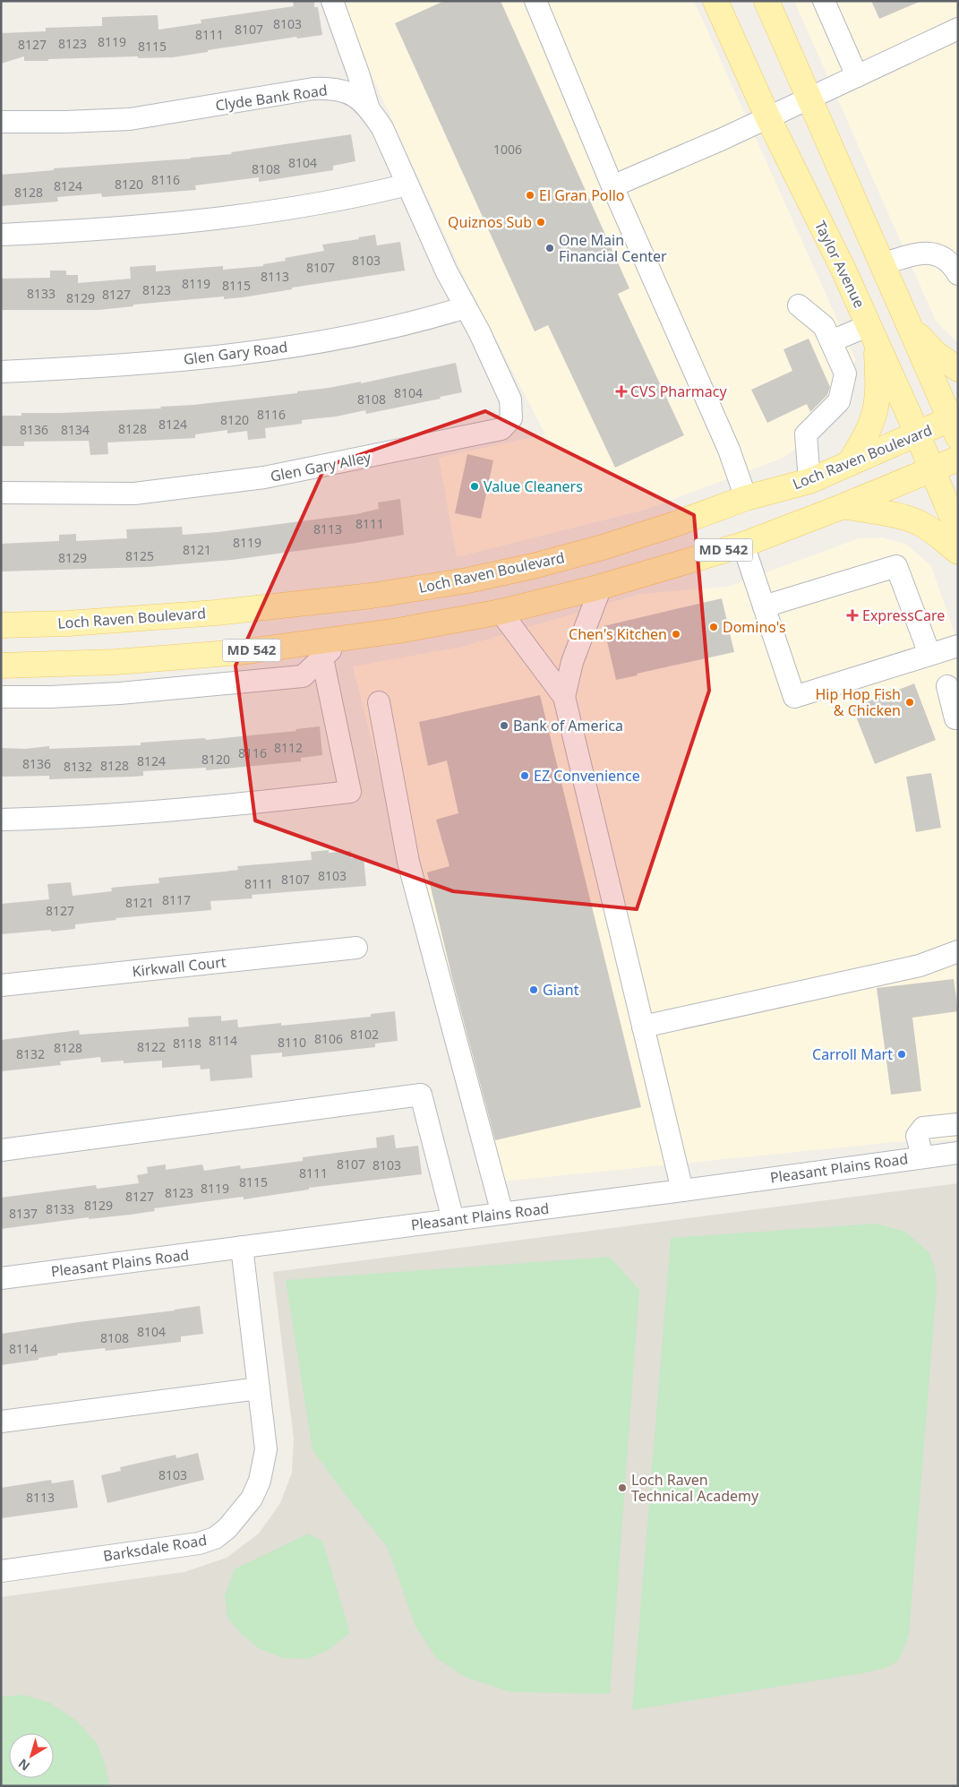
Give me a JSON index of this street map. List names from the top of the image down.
{
  "streets": {
    "main road": ["Taylor Avenue", "Loch Raven Boulevard", "MD 542"],
    "street": [
      "Clyde Bank Road",
      "Glen Gary Road",
      "Glen Gary Alley",
      "Kirkwall Court",
      "Pleasant Plains Road",
      "Barksdale Road"
    ]
  },
  "crossings": [
    ["Clyde Bank Road", "Glen Gary Road"],
    ["Clyde Bank Road", "Glen Gary Alley"],
    ["Taylor Avenue", "Loch Raven Boulevard"],
    ["Taylor Avenue", "MD 542"],
    ["Glen Gary Road", "Glen Gary Alley"],
    ["Pleasant Plains Road", "Barksdale Road"]
  ],
  "places": {
    "other": [
      "El Gran Pollo",
      "Quiznos Sub",
      "One Main Financial Center",
      "Value Cleaners",
      "Domino's",
      "Chen's Kitchen",
      "Hip Hop Fish & Chicken",
      "Bank of America",
      "EZ Convenience",
      "Giant",
      "Carroll Mart",
      "Loch Raven Technical Academy"
    ],
    "health": ["CVS Pharmacy", "ExpressCare"]
  },
  "house_numbers": [
    "8103",
    "8107",
    "8111",
    "8119",
    "8123",
    "8127",
    "8115",
    "1006",
    "8104",
    "8108",
    "8116",
    "8120",
    "8124",
    "8128",
    "8103",
    "8107",
    "8113",
    "8119",
    "8115",
    "8123",
    "8133",
    "8127",
    "8129",
    "8104",
    "8108",
    "8116",
    "8120",
    "8124",
    "8128",
    "8136",
    "8134",
    "8111",
    "8113",
    "8119",
    "8121",
    "8125",
    "8129",
    "8112",
    "8116",
    "8120",
    "8124",
    "8136",
    "8128",
    "8132",
    "8103",
    "8107",
    "8111",
    "8117",
    "8121",
    "8127",
    "8102",
    "8106",
    "8114",
    "8110",
    "8118",
    "8122",
    "8128",
    "8132",
    "8107",
    "8103",
    "8111",
    "8115",
    "8119",
    "8123",
    "8127",
    "8129",
    "8133",
    "8137",
    "8104",
    "8108",
    "8114",
    "8103",
    "8113"
  ],
  "north": "bottom left"
}
